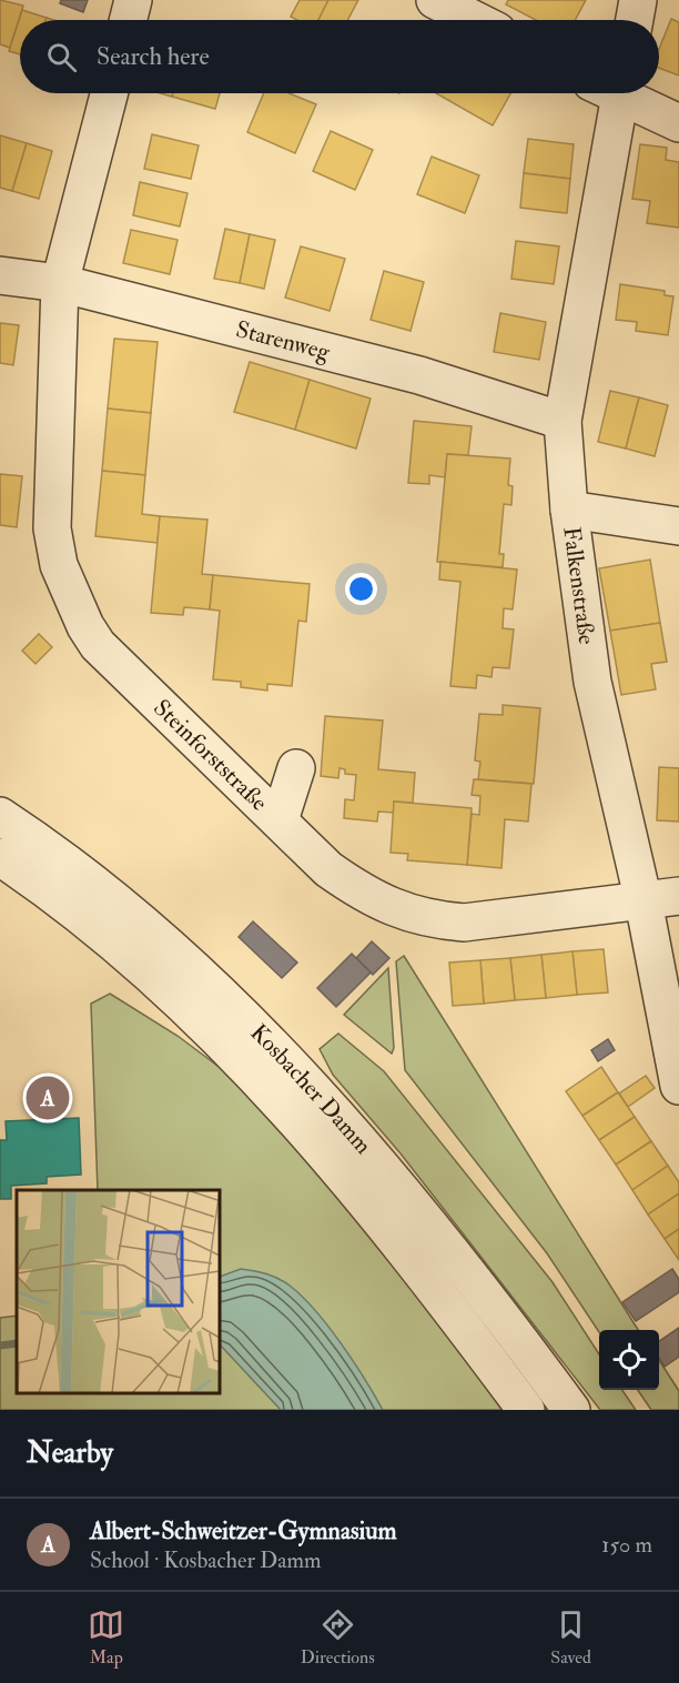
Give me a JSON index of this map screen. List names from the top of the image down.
{
  "streets": {
    "street": [
      "Starenweg",
      "Falkenstraße",
      "Steinforststraße",
      "Kosbacher Damm"
    ]
  },
  "crossings": [
    ["Starenweg", "Falkenstraße"],
    ["Starenweg", "Steinforststraße"],
    ["Falkenstraße", "Steinforststraße"]
  ],
  "page": {
    "search": "Search here",
    "pins": "A",
    "heading": "Nearby",
    "list": [
      {
        "mark": "A",
        "name": "Albert-Schweitzer-Gymnasium",
        "note": "School · Kosbacher Damm",
        "value": "150 m"
      }
    ],
    "nav": ["Map", "Directions", "Saved"]
  }
}
